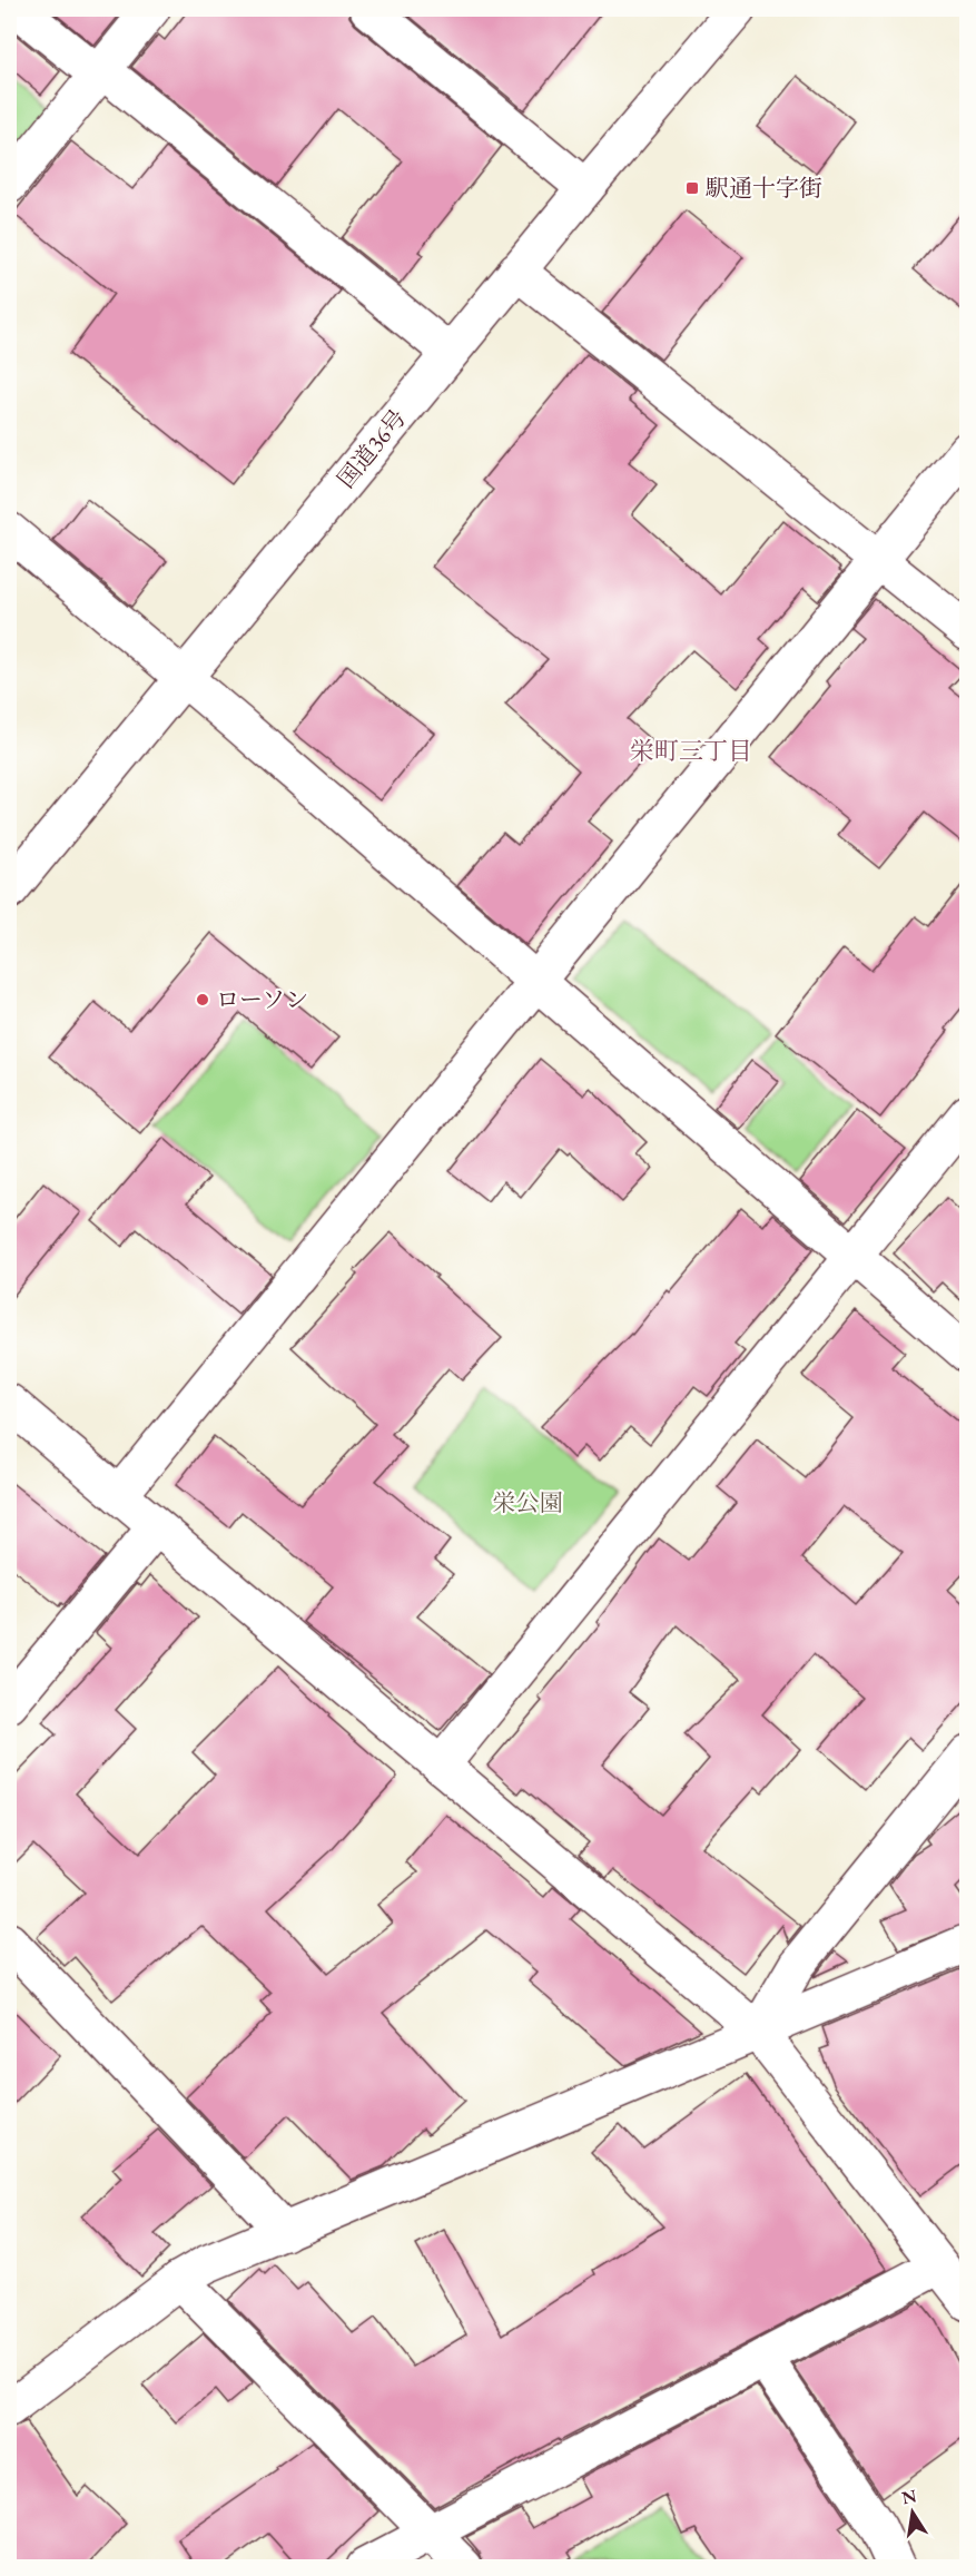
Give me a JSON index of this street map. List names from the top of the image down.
{
  "streets": {
    "main road": ["国道36号"]
  },
  "districts": ["栄町三丁目"],
  "parks": ["栄公園"],
  "places": {
    "transit": ["駅通十字街"],
    "other": ["ローソン"]
  },
  "north": "top"
}
